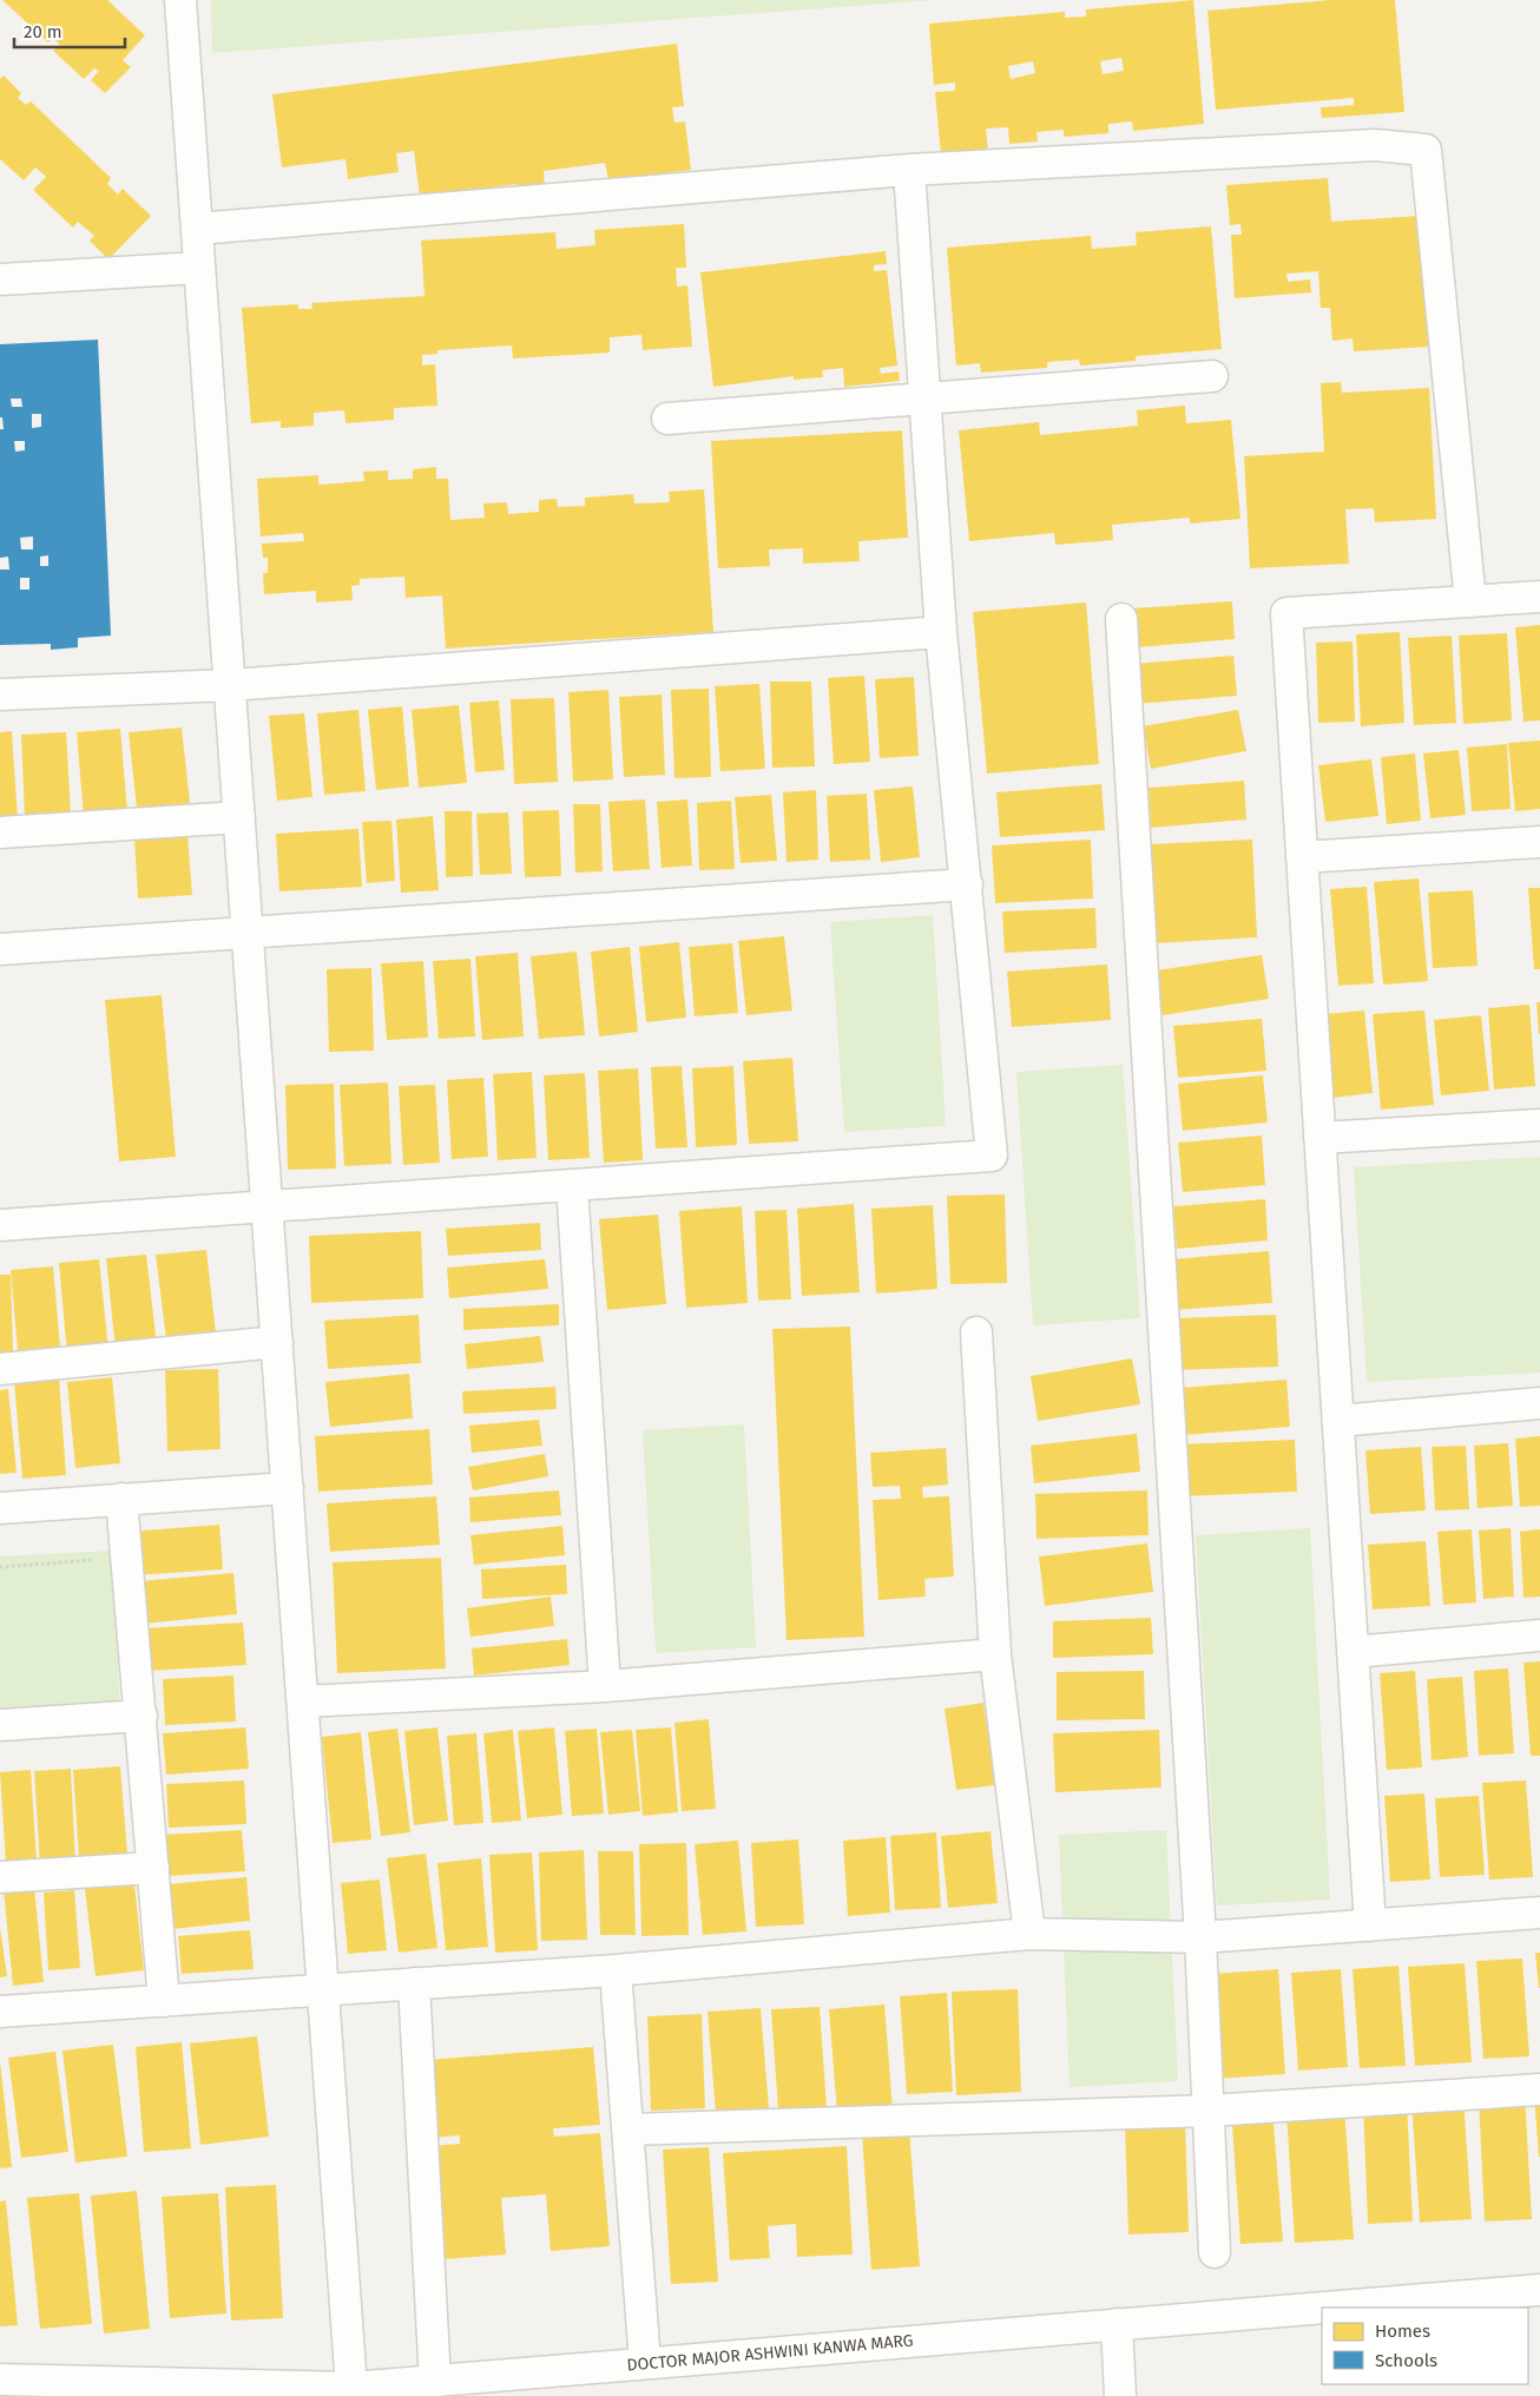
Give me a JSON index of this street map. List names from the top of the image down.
{
  "streets": {
    "street": ["DOCTOR MAJOR ASHWINI KANWA MARG"]
  },
  "legend": ["Homes", "Schools"],
  "scale_bar": "20 m"
}
